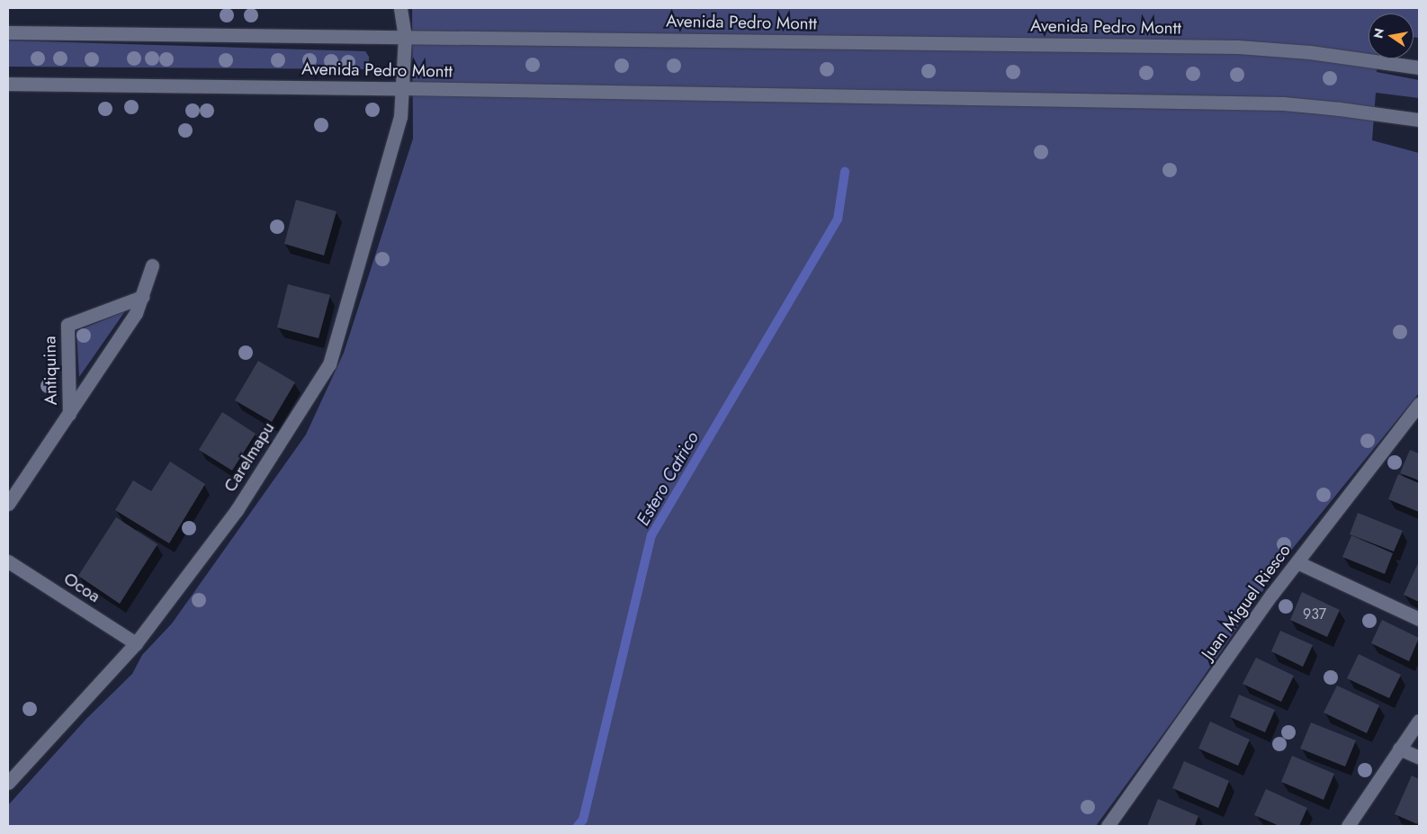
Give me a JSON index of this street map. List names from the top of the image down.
{
  "streets": {
    "main road": [
      "Avenida Pedro Montt",
      "Antiquina",
      "Carelmapu",
      "Ocoa",
      "Juan Miguel Riesco"
    ]
  },
  "crossings": [
    ["Avenida Pedro Montt", "Carelmapu"],
    ["Carelmapu", "Ocoa"]
  ],
  "water": ["Estero Catrico"],
  "house_numbers": ["937"],
  "north": "left"
}
